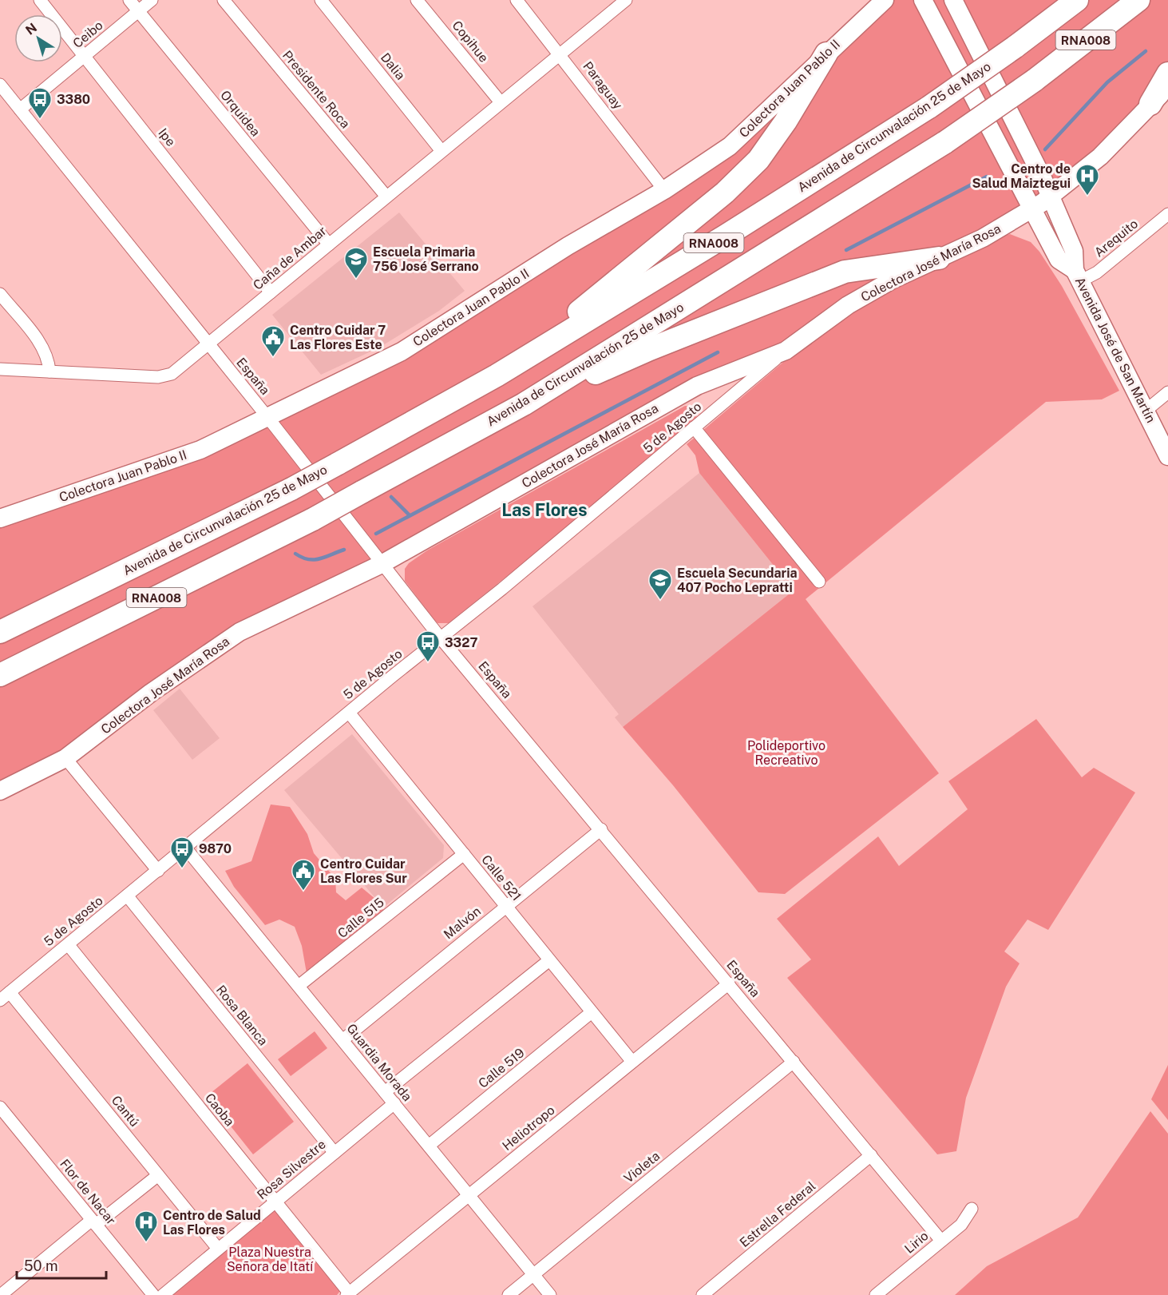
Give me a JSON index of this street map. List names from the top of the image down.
{
  "streets": {
    "highway": ["RNA008", "Avenida de Circunvalación 25 de Mayo"],
    "main road": ["Colectora Juan Pablo II", "Colectora José María Rosa", "Avenida José de San Martín"],
    "street": [
      "Ceibo",
      "Copihue",
      "Dalia",
      "Paraguay",
      "Presidente Roca",
      "Orquidea",
      "Ipe",
      "Arequito",
      "Caña de Ambar",
      "España",
      "5 de Agosto",
      "Calle 521",
      "Calle 515",
      "Malvón",
      "Rosa Blanca",
      "Guardia Morada",
      "Calle 519",
      "Caoba",
      "Cantú",
      "Heliotropo",
      "Violeta",
      "Rosa Silvestre",
      "Flor de Nacar",
      "Estrella Federal",
      "Lirio"
    ]
  },
  "crossings": [
    ["Ceibo", "Orquidea"],
    ["Ceibo", "Ipe"],
    ["Ceibo", "España"],
    ["Copihue", "Caña de Ambar"],
    ["Dalia", "Caña de Ambar"],
    ["Paraguay", "Colectora Juan Pablo II"],
    ["Paraguay", "Caña de Ambar"],
    ["Colectora Juan Pablo II", "España"],
    ["Presidente Roca", "Caña de Ambar"],
    ["Orquidea", "Caña de Ambar"],
    ["Ipe", "Caña de Ambar"],
    ["Arequito", "Avenida José de San Martín"],
    ["Caña de Ambar", "España"],
    ["Colectora José María Rosa", "Avenida José de San Martín"],
    ["Colectora José María Rosa", "España"],
    ["Colectora José María Rosa", "5 de Agosto"],
    ["España", "5 de Agosto"],
    ["España", "Malvón"],
    ["España", "Heliotropo"],
    ["España", "Violeta"],
    ["España", "Estrella Federal"],
    ["España", "Lirio"],
    ["5 de Agosto", "Calle 521"],
    ["5 de Agosto", "Rosa Blanca"],
    ["5 de Agosto", "Guardia Morada"],
    ["5 de Agosto", "Caoba"],
    ["5 de Agosto", "Cantú"],
    ["Calle 521", "Calle 515"],
    ["Calle 521", "Malvón"],
    ["Calle 521", "Calle 519"],
    ["Calle 521", "Heliotropo"],
    ["Calle 515", "Guardia Morada"],
    ["Malvón", "Guardia Morada"],
    ["Rosa Blanca", "Rosa Silvestre"],
    ["Guardia Morada", "Calle 519"],
    ["Guardia Morada", "Heliotropo"],
    ["Guardia Morada", "Violeta"],
    ["Guardia Morada", "Rosa Silvestre"],
    ["Caoba", "Heliotropo"],
    ["Caoba", "Rosa Silvestre"],
    ["Cantú", "Rosa Silvestre"]
  ],
  "districts": ["Las Flores"],
  "parks": ["Polideportivo Recreativo", "Plaza Nuestra Señora de Itatí"],
  "places": {
    "bus stop": ["3380", "3327", "9870"],
    "hospital": ["Centro de Salud Maiztegui", "Centro de Salud Las Flores"],
    "school or university": ["Escuela Primaria 756 José Serrano", "Escuela Secundaria 407 Pocho Lepratti"],
    "public building": ["Centro Cuidar 7 Las Flores Este", "Centro Cuidar Las Flores Sur"]
  },
  "scale_bar": "50 m",
  "north": "top left"
}
